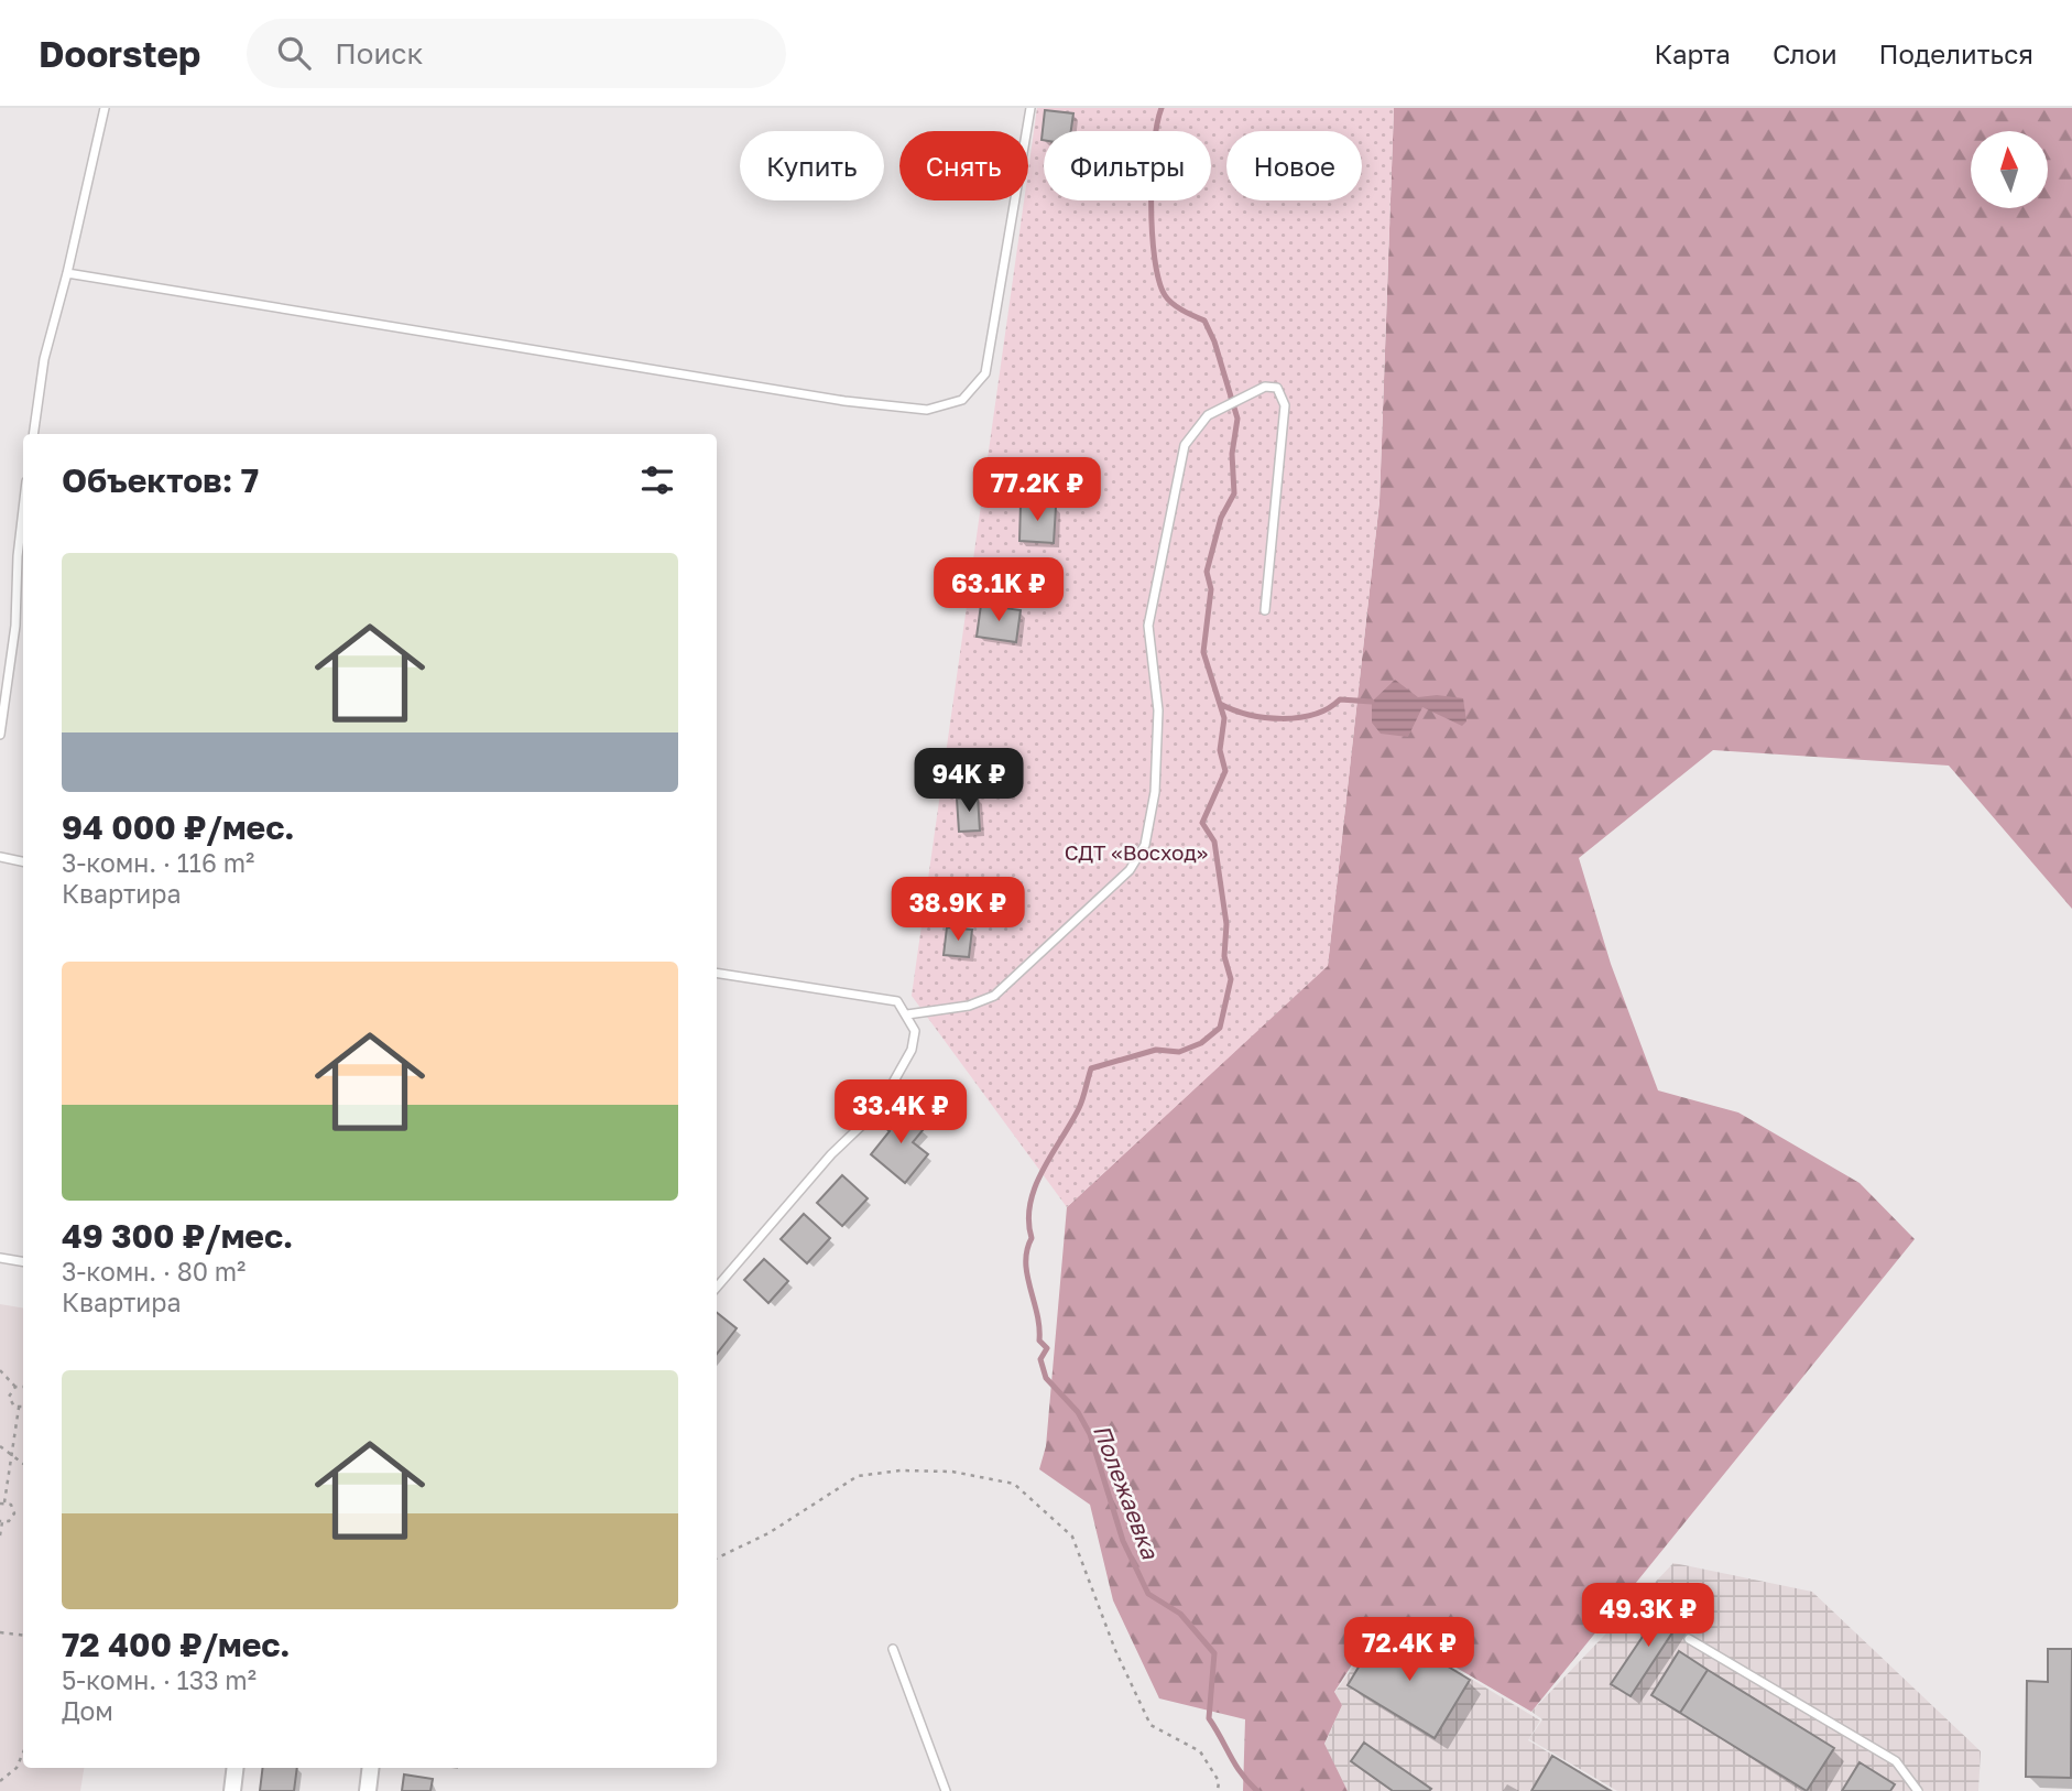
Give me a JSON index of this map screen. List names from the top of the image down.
{
  "water": ["Полежаевка"],
  "parks": ["СДТ «Восход»"],
  "north": "top",
  "page": {
    "header": "Doorstep",
    "search": "Поиск",
    "nav": ["Карта", "Слои", "Поделиться"],
    "chip": [
      "Купить",
      "Снять",
      "Фильтры",
      "Новое"
    ],
    "heading": "Объектов: 7",
    "price": [
      "77.2K ₽",
      "63.1K ₽",
      "94K ₽",
      "38.9K ₽",
      "33.4K ₽",
      "49.3K ₽",
      "72.4K ₽"
    ],
    "list": [
      {
        "name": "94 000 ₽/мес.",
        "note": "3-комн. · 116 m² · Квартира"
      },
      {
        "name": "49 300 ₽/мес.",
        "note": "3-комн. · 80 m² · Квартира"
      },
      {
        "name": "72 400 ₽/мес.",
        "note": "5-комн. · 133 m² · Дом"
      }
    ]
  }
}
